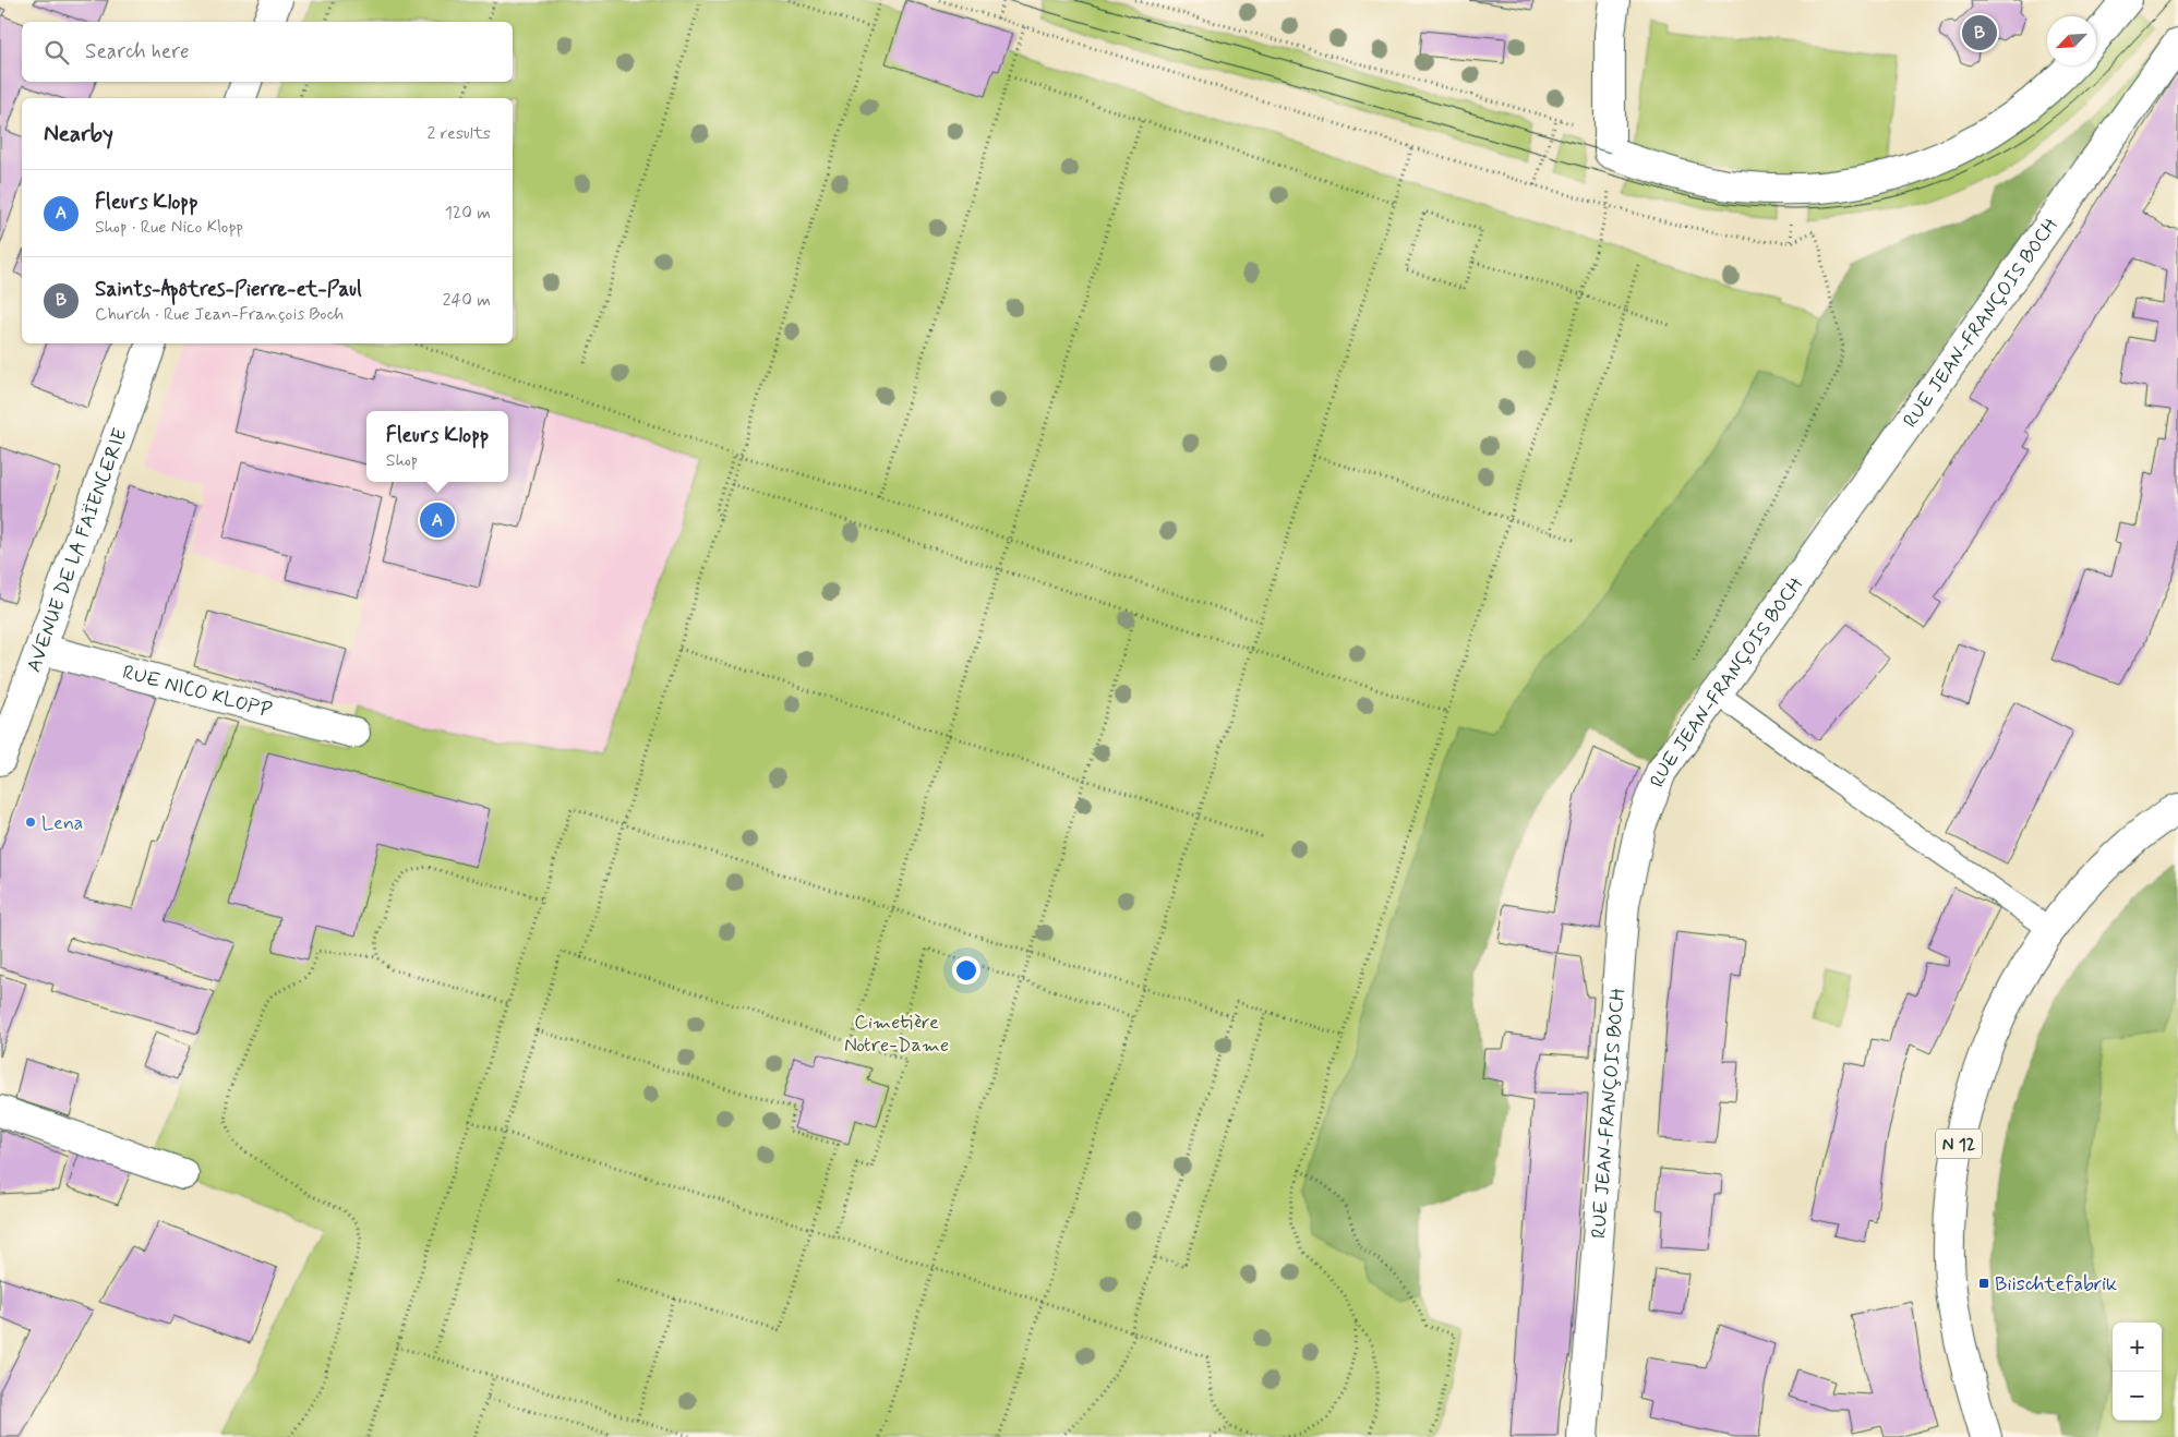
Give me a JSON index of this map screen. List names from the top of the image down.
{
  "streets": {
    "street": [
      "RUE JEAN-FRANÇOIS BOCH",
      "AVENUE DE LA FAÏENCERIE",
      "RUE NICO KLOPP",
      "N 12"
    ]
  },
  "crossings": [
    ["AVENUE DE LA FAÏENCERIE", "RUE NICO KLOPP"]
  ],
  "parks": ["Cimetière Notre-Dame"],
  "places": {
    "other": ["Lena"],
    "transit": ["Biischtefabrik"]
  },
  "north": "bottom left",
  "page": {
    "pins": ["B", "A"],
    "search": "Search here",
    "heading": ["Nearby", "2 results"],
    "list": [
      {
        "mark": "A",
        "name": "Fleurs Klopp",
        "note": "Shop · Rue Nico Klopp",
        "value": "120 m"
      },
      {
        "mark": "B",
        "name": "Saints-Apôtres-Pierre-et-Paul",
        "note": "Church · Rue Jean-François Boch",
        "value": "240 m"
      }
    ],
    "popup": ["Fleurs Klopp", "Shop"],
    "map_buttons": ["+", "−"]
  }
}
